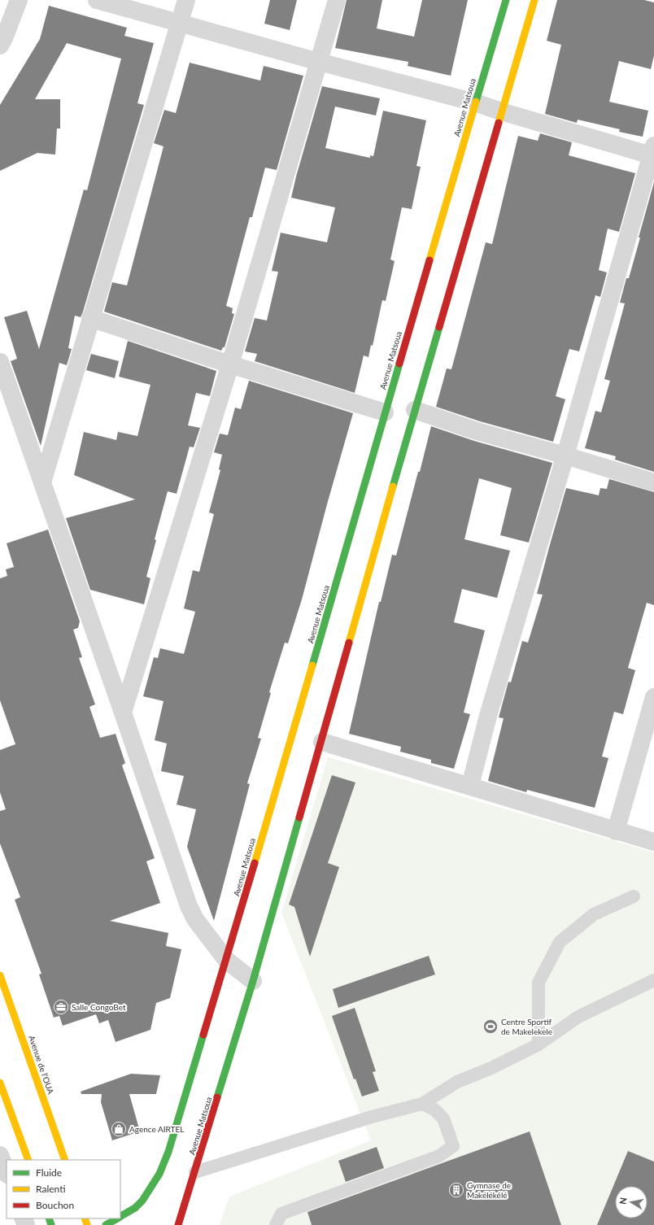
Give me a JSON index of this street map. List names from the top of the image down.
{
  "streets": {
    "street": ["Avenue Matsoua", "Avenue de l'OUA"]
  },
  "places": {
    "office": ["Salle CongoBet"],
    "sports": ["Centre Sportif de Makelekele"],
    "shop": ["Agence AIRTEL"],
    "building": ["Gymnase de Makélékélé"]
  },
  "legend": ["Fluide", "Ralenti", "Bouchon"],
  "north": "left"
}
